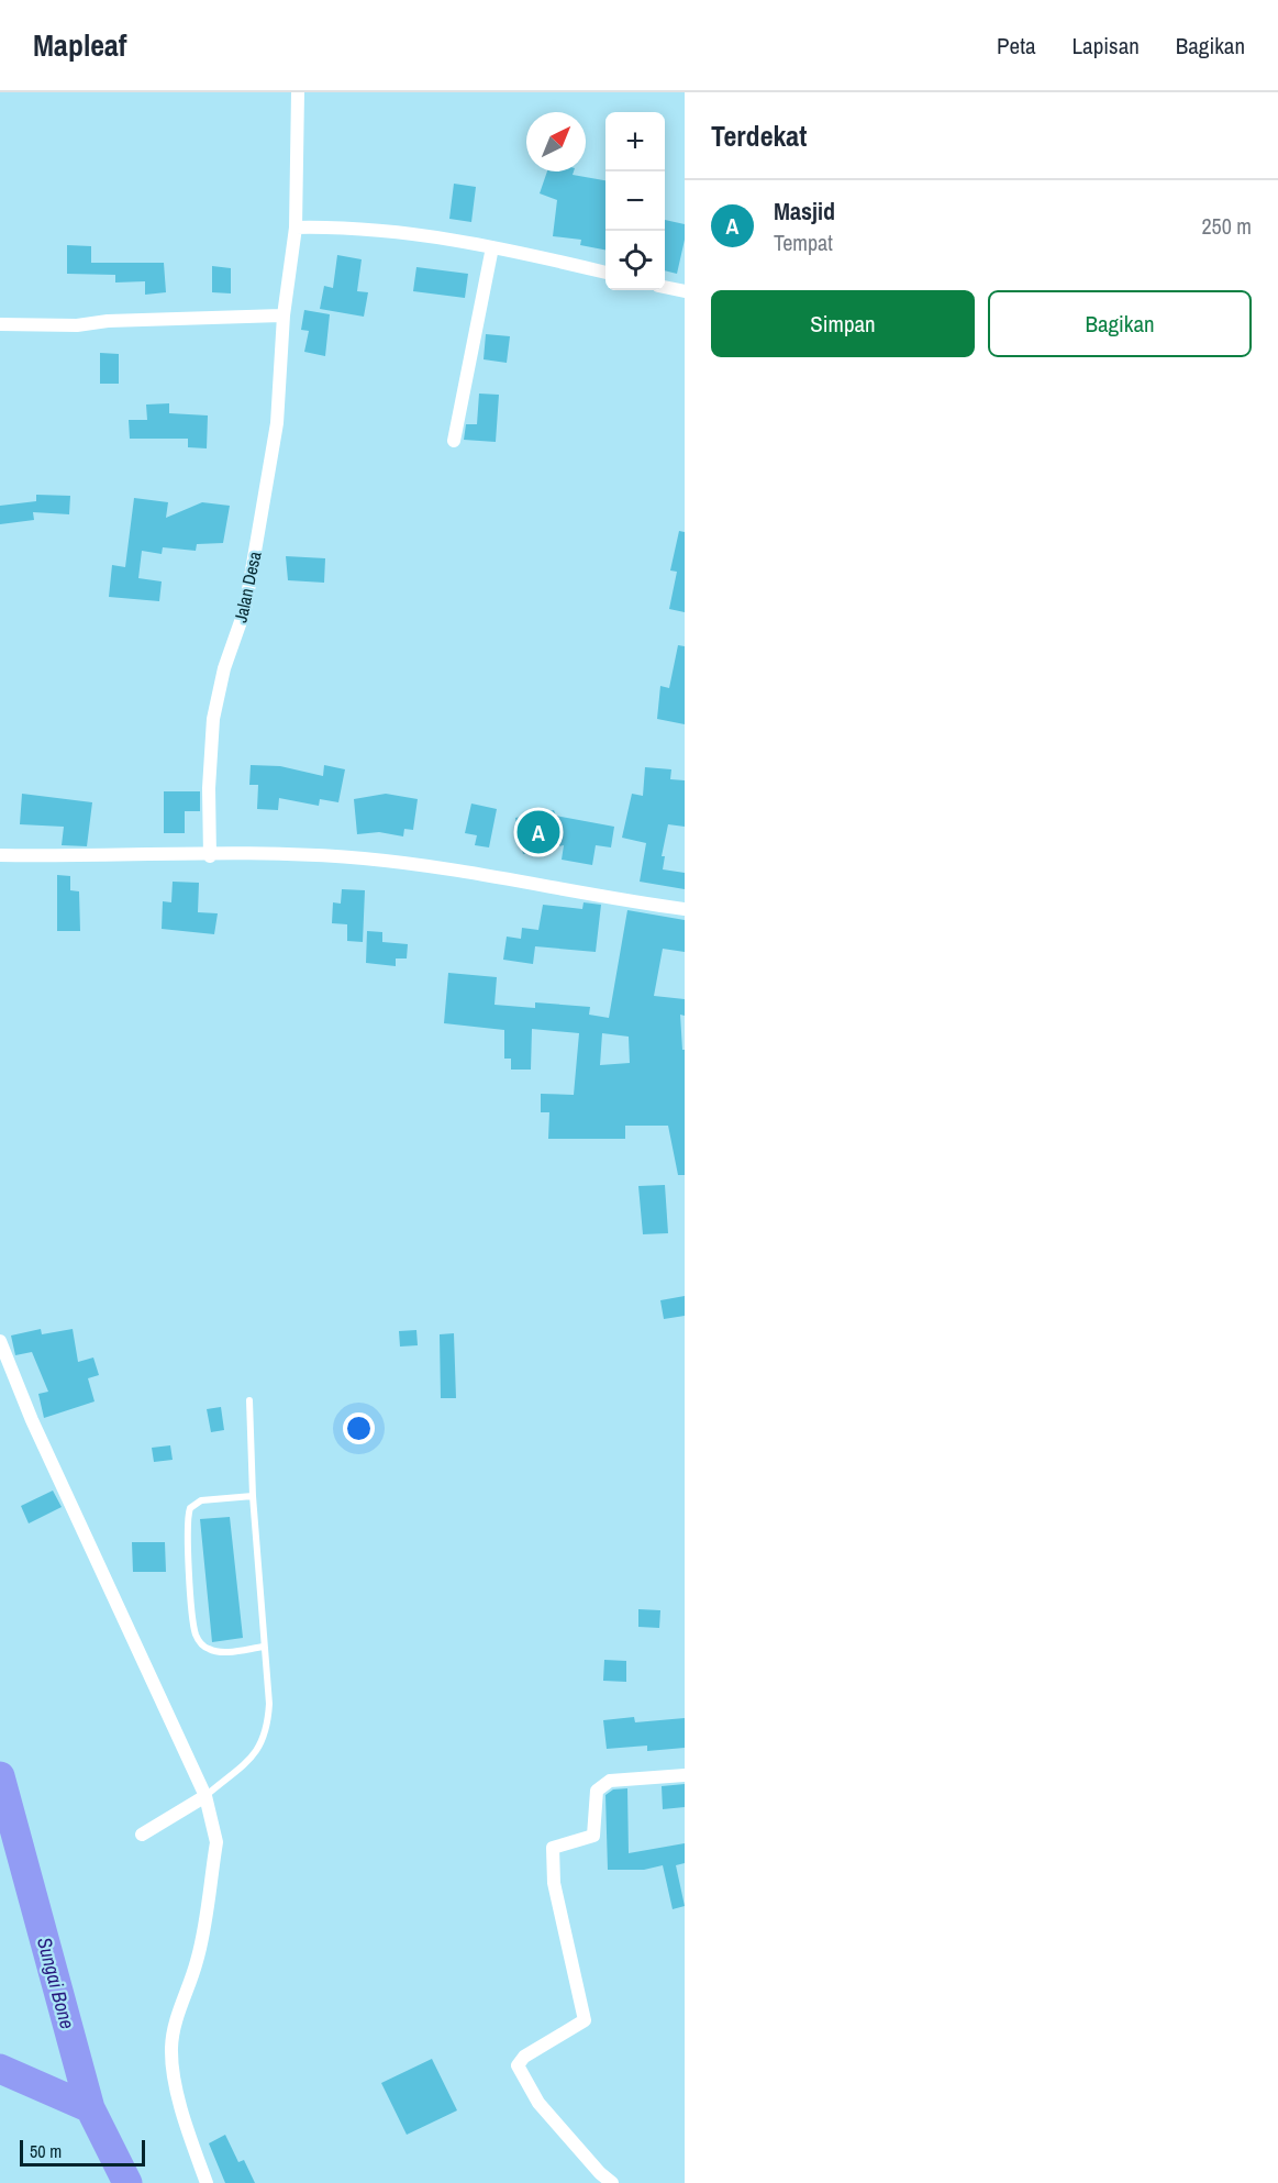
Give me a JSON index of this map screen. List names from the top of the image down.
{
  "streets": {
    "street": ["Jalan Desa"]
  },
  "water": ["Sungai Bone"],
  "scale_bar": "50 m",
  "north": "top right",
  "page": {
    "header": "Mapleaf",
    "nav": ["Peta", "Lapisan", "Bagikan"],
    "heading": "Terdekat",
    "map_buttons": ["+", "−"],
    "list": [
      {
        "mark": "A",
        "name": "Masjid",
        "note": "Tempat",
        "value": "250 m"
      }
    ],
    "buttons": ["Simpan", "Bagikan"],
    "pins": "A",
    "scale": "50 m"
  }
}
